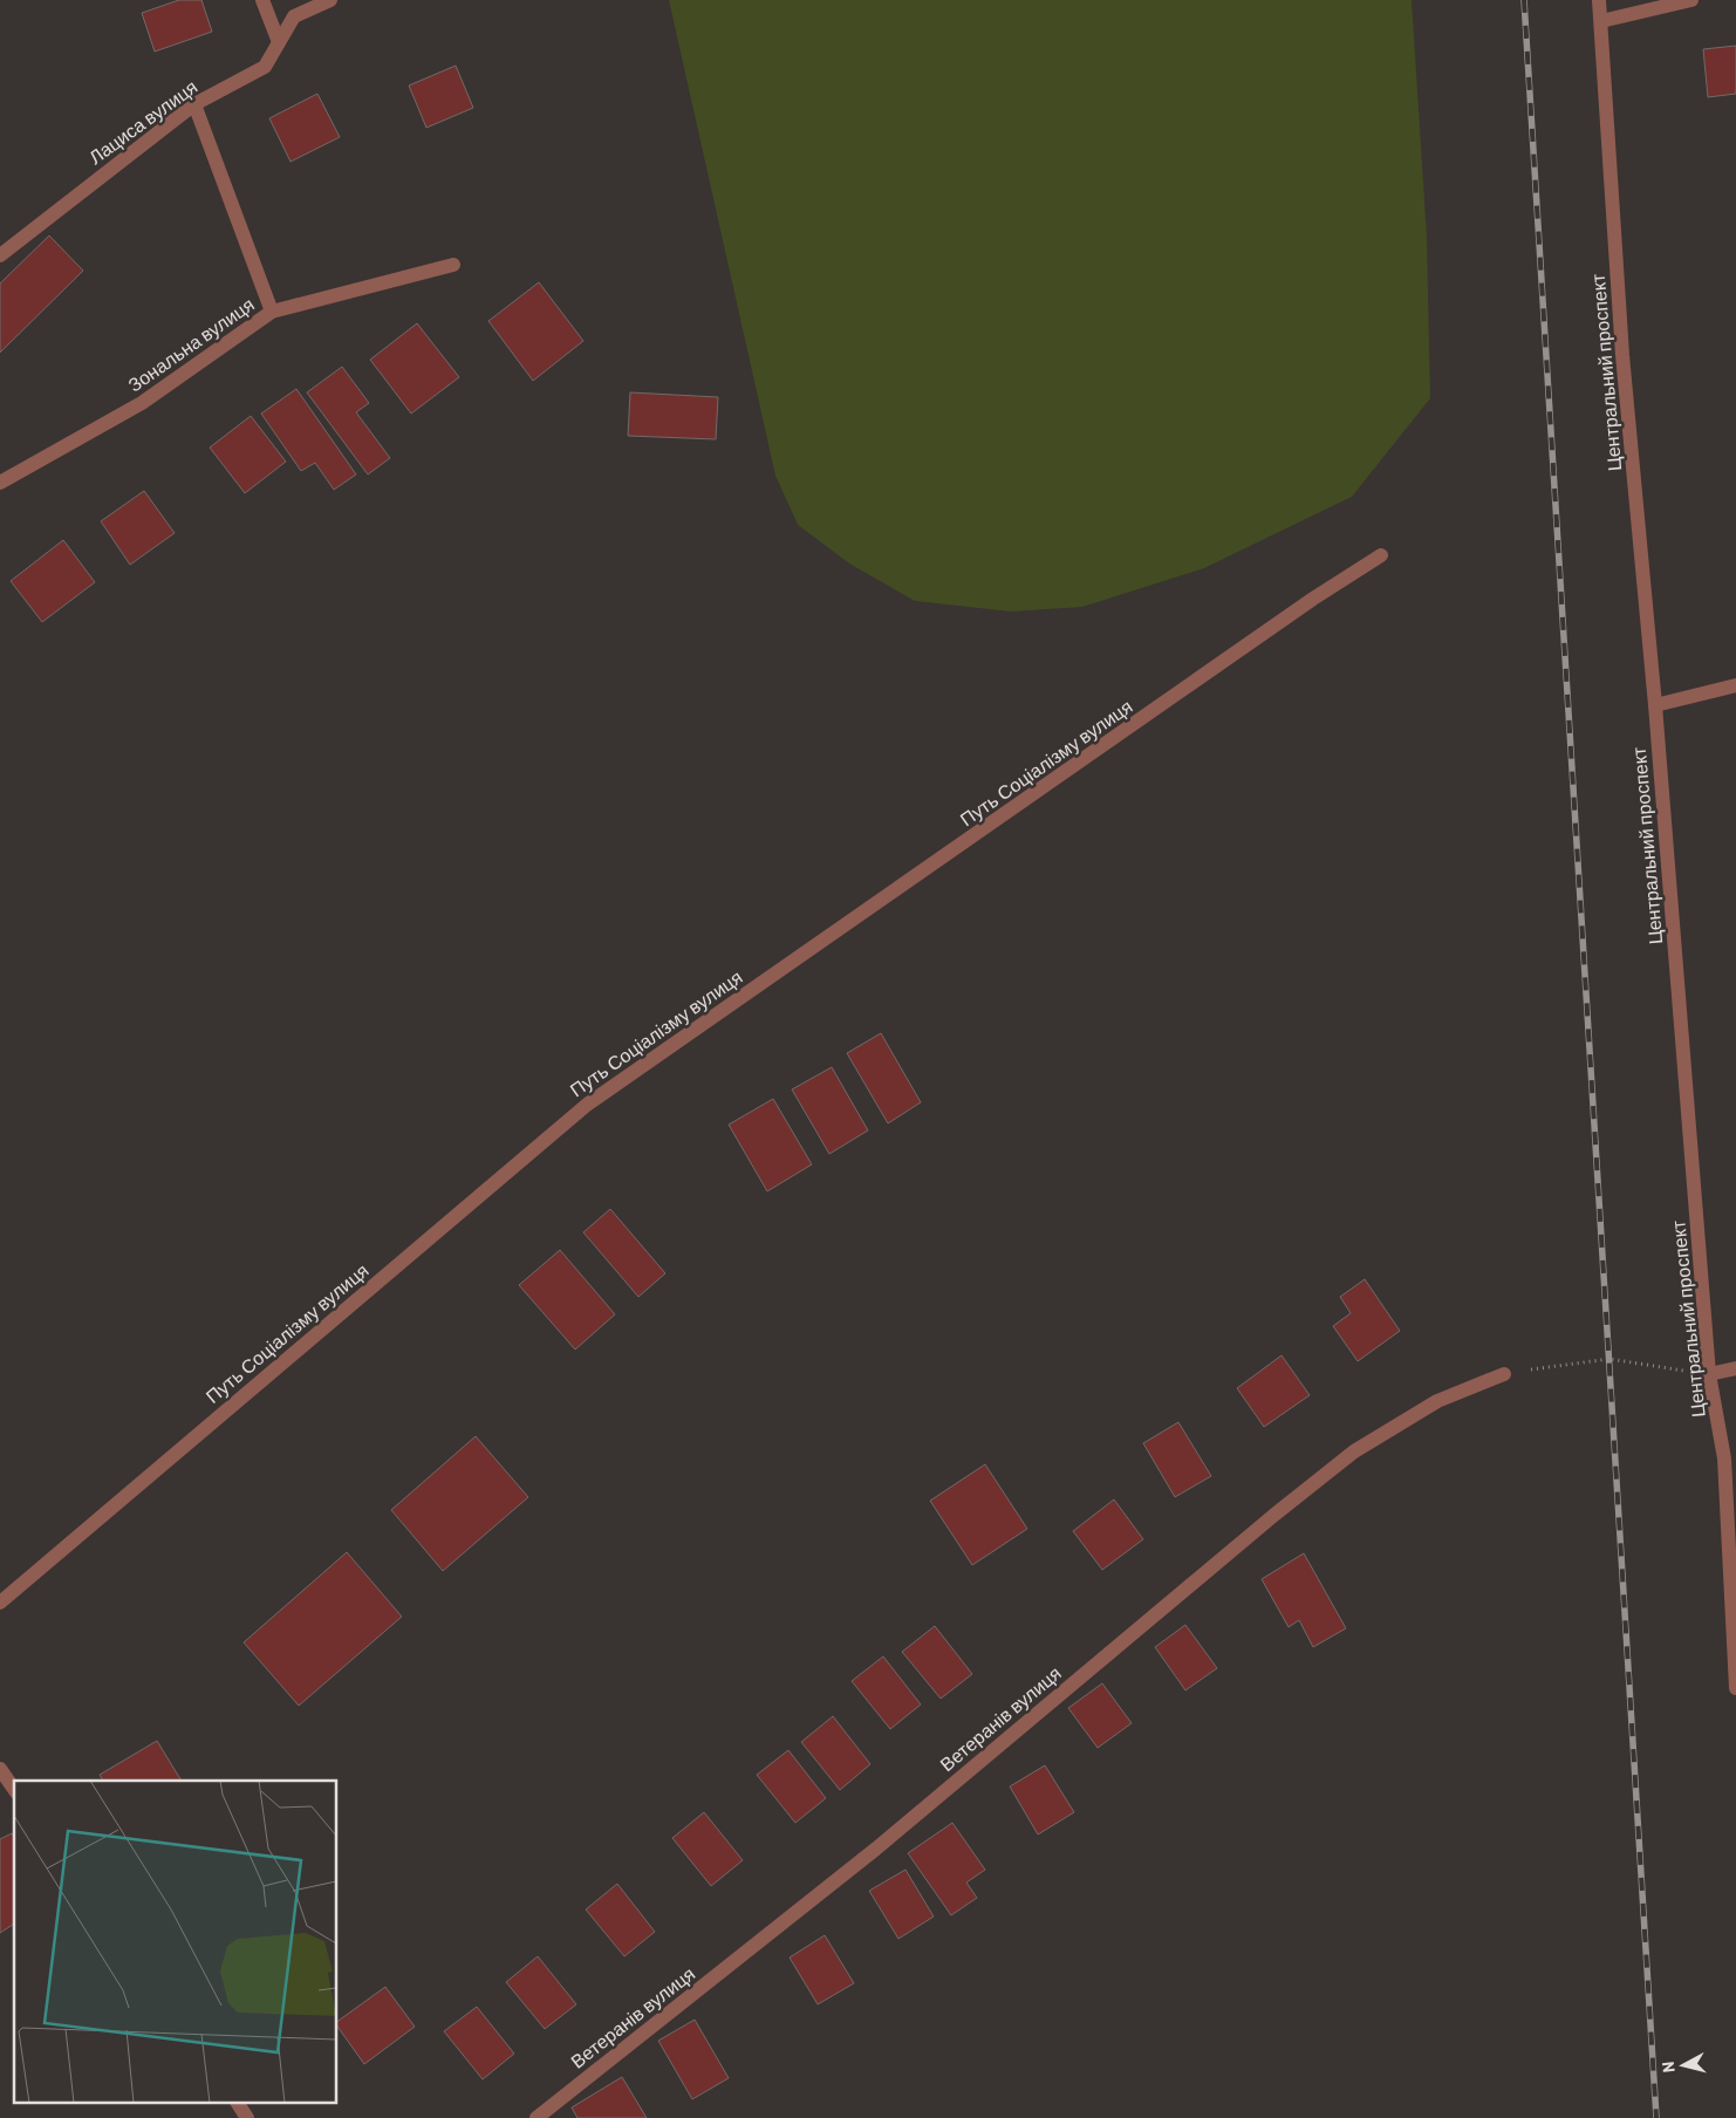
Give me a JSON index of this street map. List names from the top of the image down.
{
  "streets": {
    "street": [
      "Лациса вулиця",
      "Зональна вулиця",
      "Центральний проспект",
      "Путь Соціалізму вулиця",
      "Ветеранів вулиця"
    ]
  },
  "north": "left"
}
